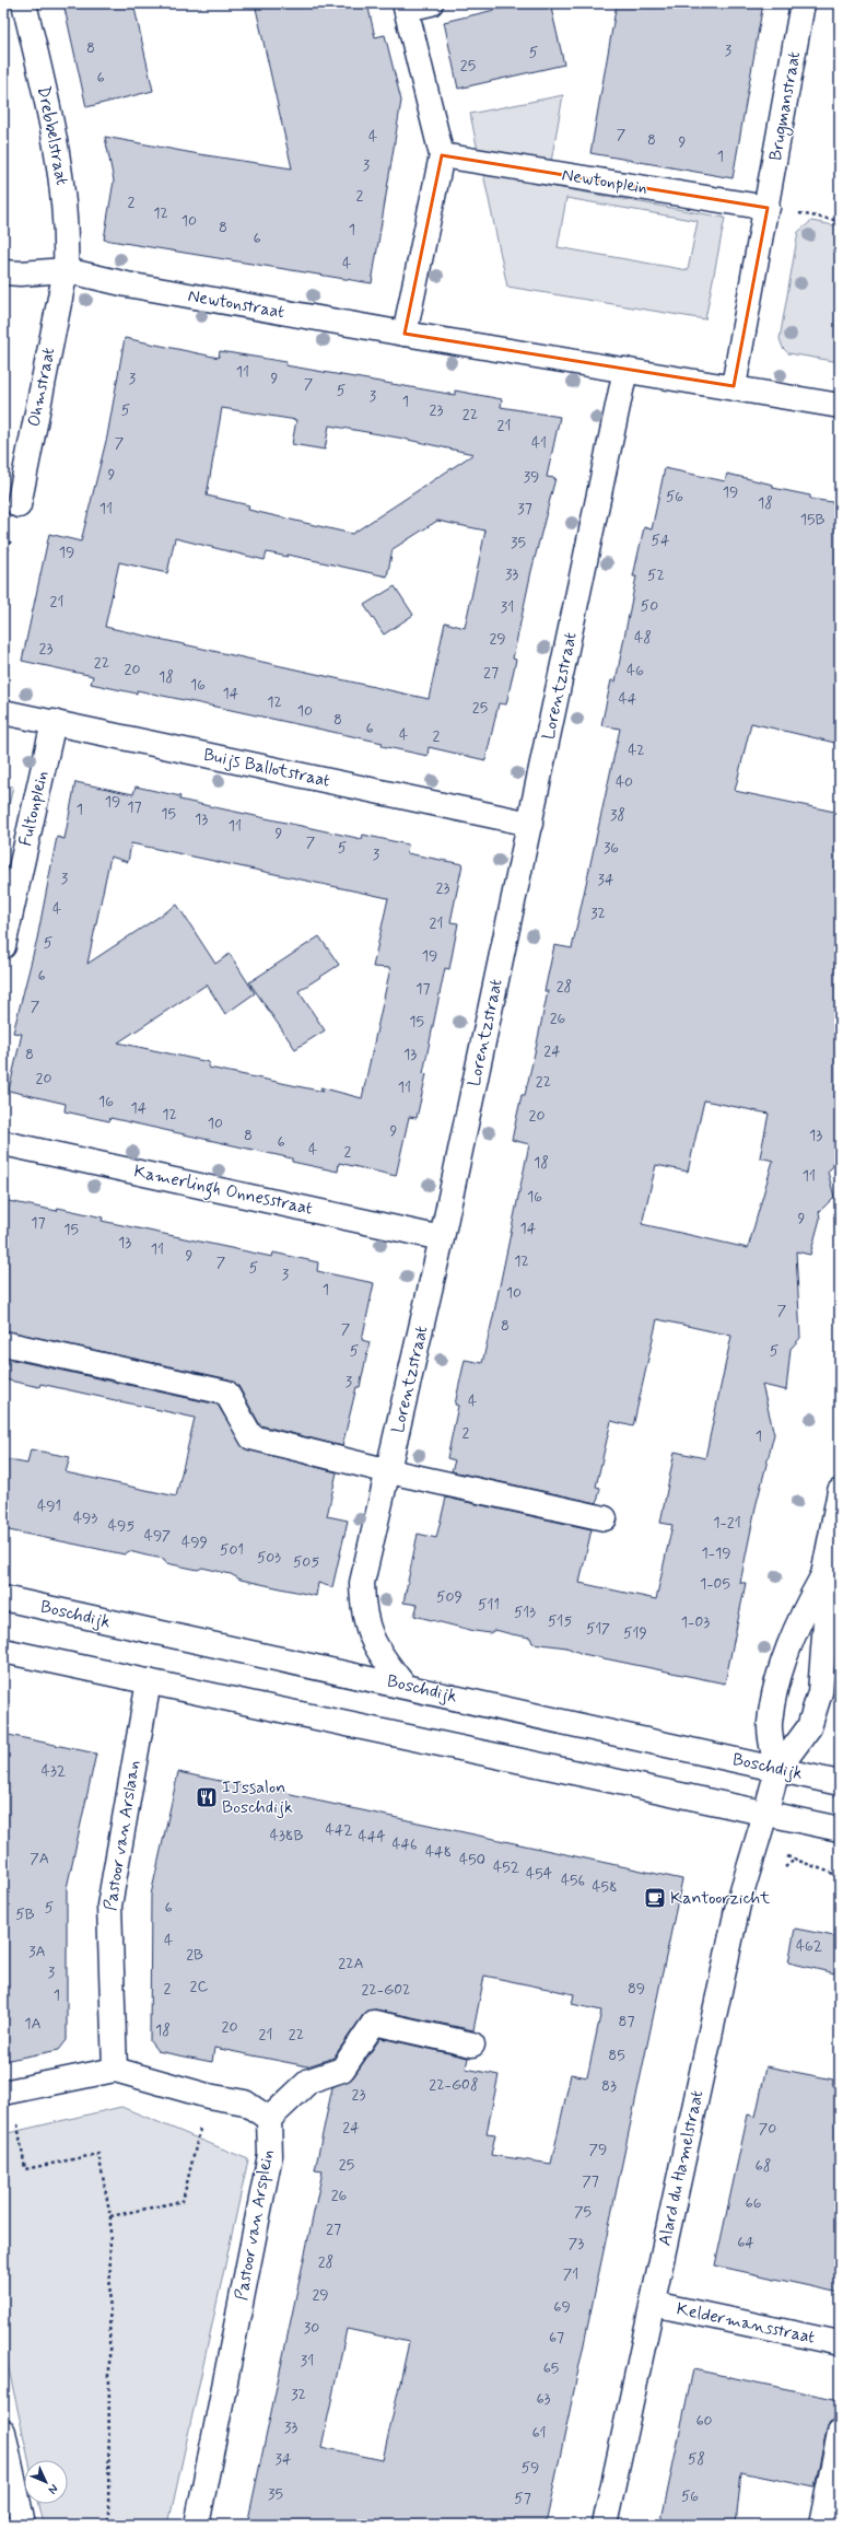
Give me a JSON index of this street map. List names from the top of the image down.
{
  "streets": {
    "street": [
      "Brugmanstraat",
      "Drebbelstraat",
      "Newtonplein",
      "Newtonstraat",
      "Ohmstraat",
      "Lorentzstraat",
      "Buijs Ballotstraat",
      "Fultonplein",
      "Kamerlingh Onnesstraat",
      "Boschdijk",
      "Pastoor van Arslaan",
      "Alard du Hamelstraat",
      "Pastoor van Arsplein",
      "Keldermansstraat"
    ]
  },
  "crossings": [
    ["Brugmanstraat", "Newtonplein"],
    ["Drebbelstraat", "Newtonstraat"],
    ["Drebbelstraat", "Ohmstraat"],
    ["Newtonstraat", "Ohmstraat"],
    ["Newtonstraat", "Lorentzstraat"],
    ["Lorentzstraat", "Buijs Ballotstraat"],
    ["Lorentzstraat", "Kamerlingh Onnesstraat"],
    ["Lorentzstraat", "Boschdijk"],
    ["Buijs Ballotstraat", "Fultonplein"],
    ["Boschdijk", "Alard du Hamelstraat"],
    ["Alard du Hamelstraat", "Keldermansstraat"]
  ],
  "places": {
    "restaurant": ["IJssalon Boschdijk"],
    "cafe": ["Kantoorzicht"]
  },
  "house_numbers": [
    "8",
    "3",
    "5",
    "25",
    "6",
    "7",
    "4",
    "8",
    "9",
    "1",
    "3",
    "2",
    "2",
    "12",
    "10",
    "8",
    "1",
    "6",
    "4",
    "11",
    "3",
    "9",
    "7",
    "5",
    "3",
    "1",
    "5",
    "23",
    "22",
    "21",
    "7",
    "41",
    "9",
    "39",
    "19",
    "56",
    "18",
    "11",
    "37",
    "15B",
    "54",
    "35",
    "19",
    "33",
    "52",
    "21",
    "50",
    "31",
    "48",
    "29",
    "23",
    "22",
    "20",
    "46",
    "27",
    "18",
    "16",
    "14",
    "44",
    "12",
    "25",
    "10",
    "8",
    "6",
    "4",
    "2",
    "42",
    "40",
    "19",
    "17",
    "1",
    "15",
    "38",
    "13",
    "11",
    "9",
    "7",
    "5",
    "36",
    "3",
    "3",
    "34",
    "23",
    "4",
    "32",
    "21",
    "5",
    "19",
    "6",
    "28",
    "17",
    "7",
    "26",
    "15",
    "24",
    "8",
    "13",
    "20",
    "22",
    "11",
    "16",
    "14",
    "12",
    "20",
    "10",
    "9",
    "8",
    "13",
    "6",
    "4",
    "2",
    "18",
    "11",
    "16",
    "9",
    "17",
    "14",
    "15",
    "13",
    "11",
    "9",
    "12",
    "7",
    "5",
    "3",
    "1",
    "10",
    "7",
    "8",
    "7",
    "5",
    "5",
    "3",
    "4",
    "2",
    "1",
    "491",
    "493",
    "1-21",
    "495",
    "497",
    "499",
    "501",
    "1-19",
    "503",
    "505",
    "1-05",
    "509",
    "511",
    "513",
    "515",
    "1-03",
    "517",
    "519",
    "432",
    "442",
    "438B",
    "444",
    "446",
    "448",
    "7A",
    "450",
    "452",
    "454",
    "456",
    "458",
    "5",
    "6",
    "5B",
    "4",
    "462",
    "3A",
    "2B",
    "22A",
    "3",
    "2C",
    "2",
    "89",
    "22-G02",
    "1",
    "87",
    "1A",
    "20",
    "18",
    "21",
    "22",
    "85",
    "22-G08",
    "83",
    "23",
    "24",
    "70",
    "79",
    "25",
    "68",
    "77",
    "26",
    "66",
    "75",
    "27",
    "64",
    "73",
    "28",
    "71",
    "29",
    "69",
    "30",
    "67",
    "31",
    "65",
    "32",
    "63",
    "60",
    "33",
    "61",
    "34",
    "58",
    "59",
    "35",
    "56",
    "57"
  ],
  "north": "bottom right"
}
